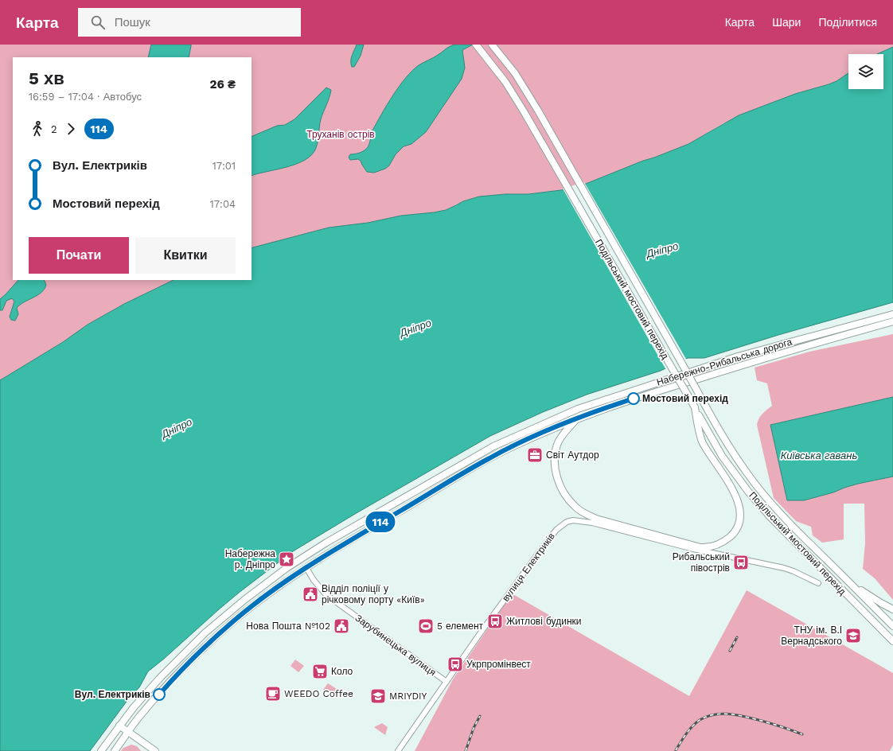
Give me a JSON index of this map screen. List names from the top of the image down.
{
  "streets": {
    "main road": ["Подільський мостовий перехід", "Набережно-Рибальська дорога"],
    "street": ["вулиця Електриків", "Зарубинецька вулиця"]
  },
  "crossings": [
    ["Набережно-Рибальська дорога", "Зарубинецька вулиця"],
    ["вулиця Електриків", "Зарубинецька вулиця"]
  ],
  "water": ["Дніпро", "Київська гавань"],
  "parks": ["Труханів острів"],
  "places": {
    "other": ["Мостовий перехід", "Вул. Електриків"],
    "office": ["Світ Аутдор"],
    "place": ["Набережна р. Дніпро"],
    "bus stop": ["Рибальський півострів", "Житлові будинки", "Укрпромінвест"],
    "public building": ["Відділ поліції у річковому порту «Київ»", "Нова Пошта №102"],
    "sports": ["5 елемент"],
    "school or university": ["ТНУ ім. В.І Вернадського", "MRIYDIY"],
    "supermarket": ["Коло"],
    "cafe": ["WEEDO Coffee"]
  },
  "lines": ["bus line 114"],
  "page": {
    "header": "Карта",
    "search": "Пошук",
    "nav": ["Карта", "Шари", "Поділитися"],
    "on_map": "114",
    "heading": ["5 хв", "16:59 – 17:04 · Автобус", "26 ₴"],
    "legs": ["2", "114"],
    "list": [
      {
        "name": "Вул. Електриків",
        "value": "17:01"
      },
      {
        "name": "Мостовий перехід",
        "value": "17:04"
      }
    ],
    "buttons": ["Почати", "Квитки"]
  }
}
